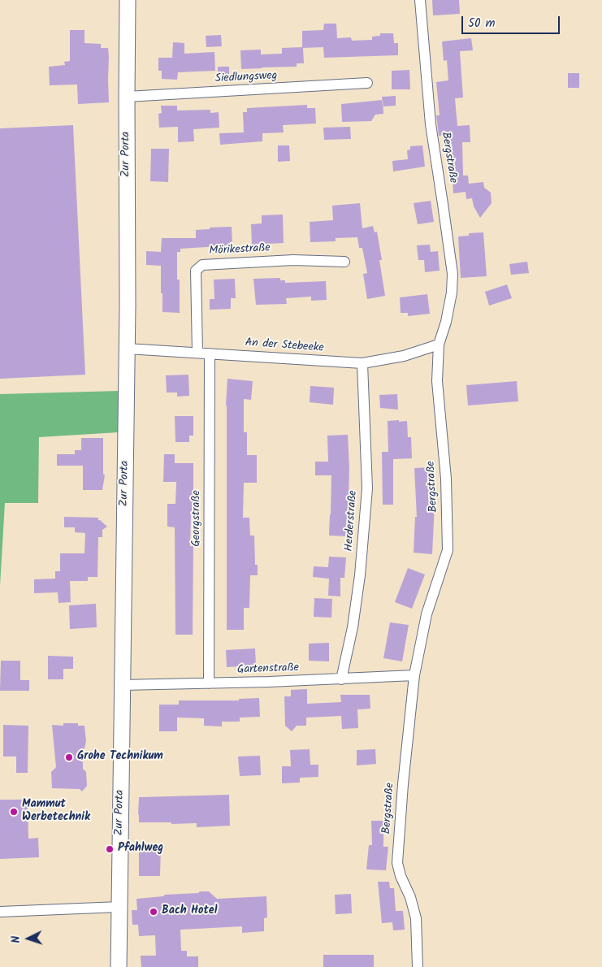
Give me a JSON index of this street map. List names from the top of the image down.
{
  "streets": {
    "main road": ["Zur Porta"],
    "street": [
      "Siedlungsweg",
      "Bergstraße",
      "Mörikestraße",
      "An der Stebeeke",
      "Georgstraße",
      "Herderstraße",
      "Gartenstraße"
    ]
  },
  "crossings": [
    ["Siedlungsweg", "Zur Porta"],
    ["Zur Porta", "An der Stebeeke"],
    ["Zur Porta", "Gartenstraße"],
    ["Bergstraße", "An der Stebeeke"],
    ["Bergstraße", "Gartenstraße"],
    ["Mörikestraße", "An der Stebeeke"],
    ["An der Stebeeke", "Georgstraße"],
    ["An der Stebeeke", "Herderstraße"],
    ["Georgstraße", "Gartenstraße"],
    ["Herderstraße", "Gartenstraße"]
  ],
  "places": [
    "Grohe Technikum",
    "Mammut Werbetechnik",
    "Pfahlweg",
    "Bach Hotel"
  ],
  "scale_bar": "50 m",
  "north": "left"
}
